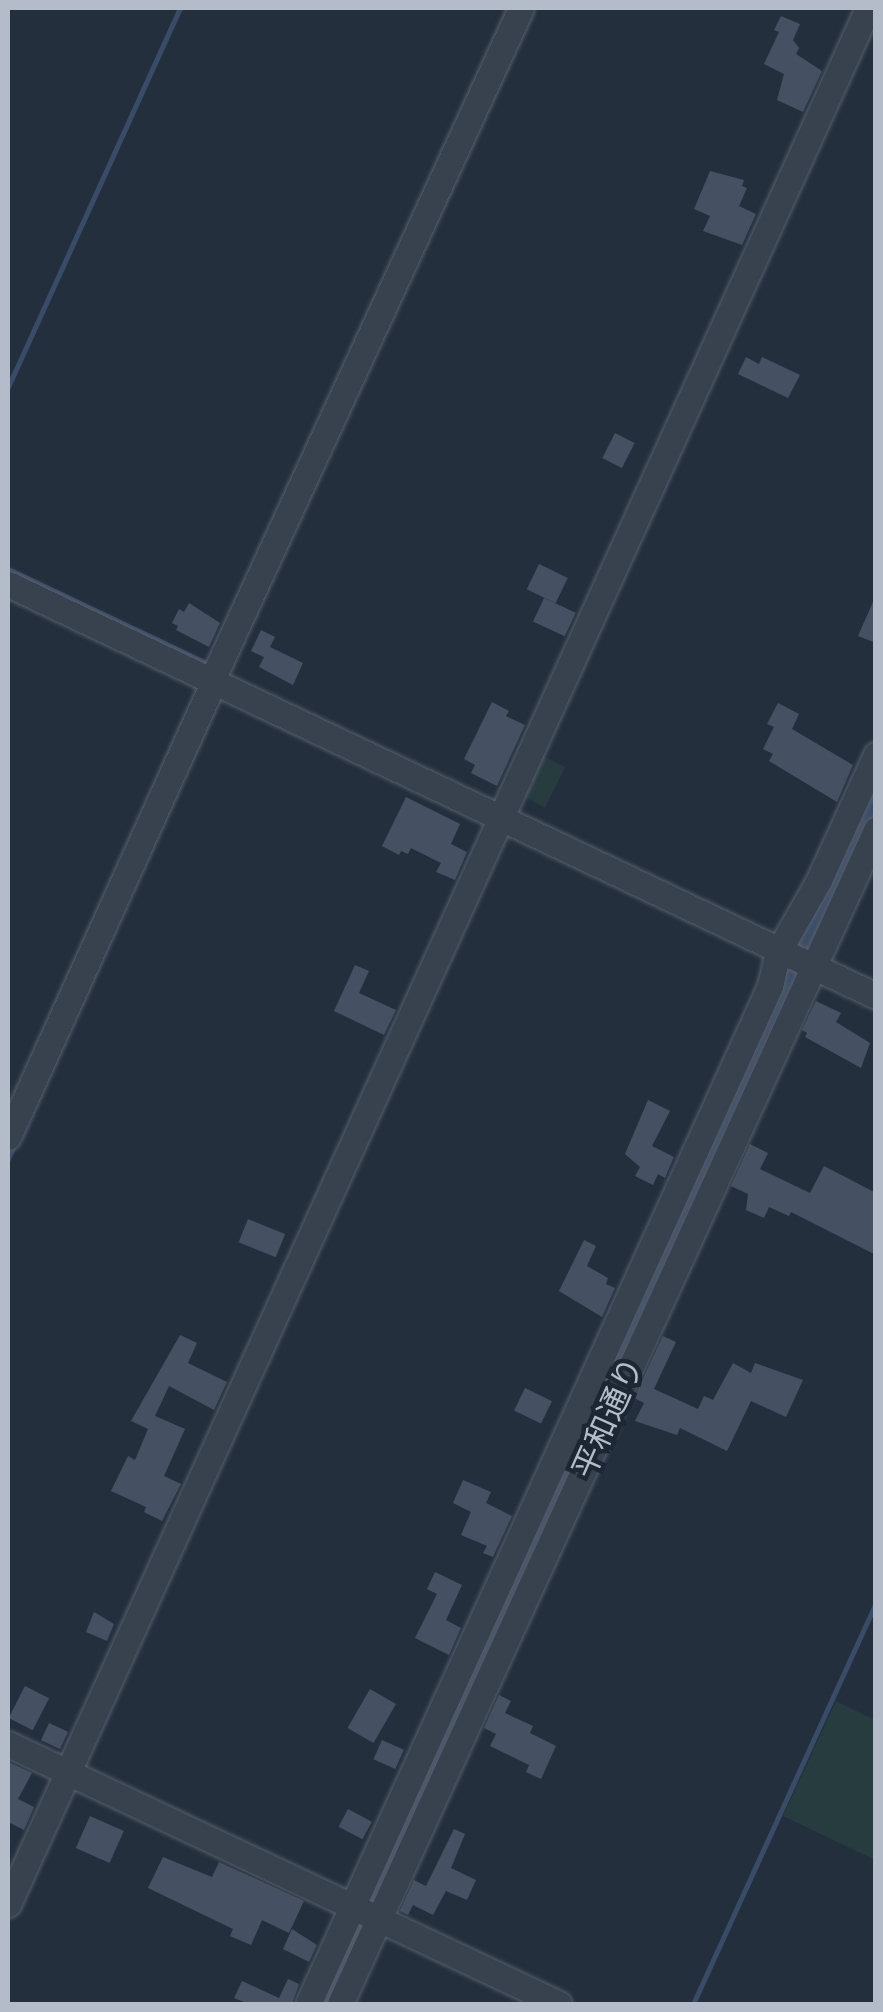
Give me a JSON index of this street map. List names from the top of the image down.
{
  "streets": {
    "street": ["平和通り"]
  }
}
